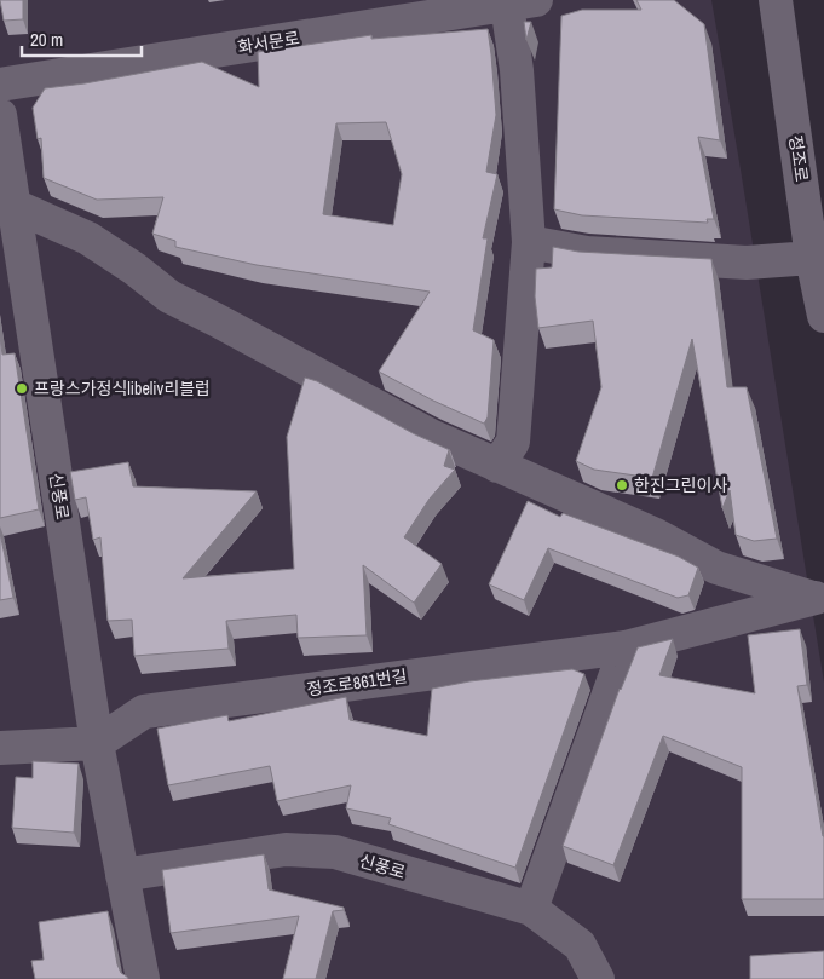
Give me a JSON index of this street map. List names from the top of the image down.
{
  "streets": {
    "street": [
      "화서문로",
      "정조로",
      "신풍로",
      "정조로861번길"
    ]
  },
  "crossings": [
    ["신풍로", "정조로861번길"]
  ],
  "places": ["프랑스가정식libeliv리블럽", "한진그린이사"],
  "scale_bar": "20 m"
}
